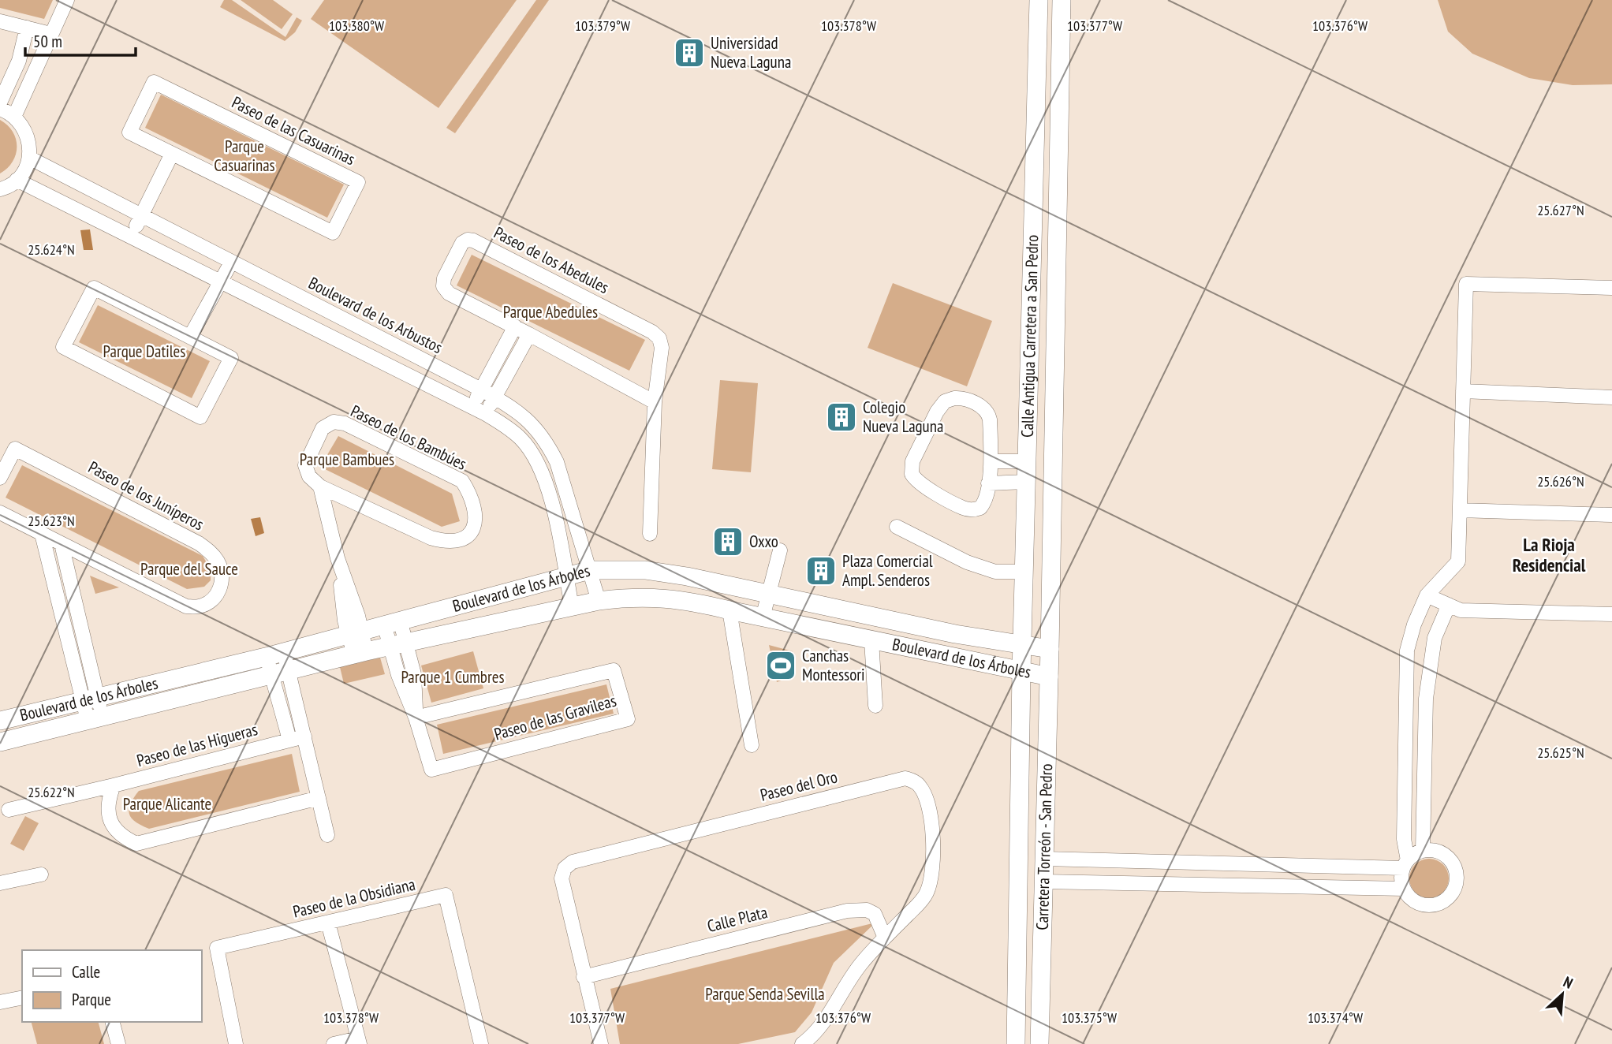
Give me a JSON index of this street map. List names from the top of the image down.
{
  "streets": {
    "main road": ["Calle Antigua Carretera a San Pedro", "Boulevard de los Árboles", "Carretera Torreón - San Pedro"],
    "street": [
      "Paseo de las Casuarinas",
      "Paseo de los Abedules",
      "Boulevard de los Arbustos",
      "Paseo de los Bambúes",
      "Paseo de los Juníperos",
      "Paseo de las Gravileas",
      "Paseo de las Higueras",
      "Paseo del Oro",
      "Paseo de la Obsidiana",
      "Calle Plata"
    ]
  },
  "crossings": [
    ["Boulevard de los Arbustos", "Boulevard de los Árboles"],
    ["Calle Antigua Carretera a San Pedro", "Boulevard de los Árboles"],
    ["Calle Antigua Carretera a San Pedro", "Carretera Torreón - San Pedro"],
    ["Paseo de los Bambúes", "Boulevard de los Árboles"],
    ["Boulevard de los Árboles", "Paseo de las Gravileas"],
    ["Boulevard de los Árboles", "Carretera Torreón - San Pedro"],
    ["Paseo del Oro", "Calle Plata"]
  ],
  "districts": ["La Rioja Residencial"],
  "parks": [
    "Parque Casuarinas",
    "Parque Abedules",
    "Parque Datiles",
    "Parque Bambues",
    "Parque del Sauce",
    "Parque 1 Cumbres",
    "Parque Alicante",
    "Parque Senda Sevilla"
  ],
  "places": {
    "building": [
      "Universidad Nueva Laguna",
      "Colegio Nueva Laguna",
      "Oxxo",
      "Plaza Comercial Ampl. Senderos"
    ],
    "sports": ["Canchas Montessori"]
  },
  "legend": ["Calle", "Parque"],
  "scale_bar": "50 m",
  "north": "top right",
  "coordinates": [
    "103.380°W",
    "103.378°W",
    "103.376°W",
    "103.379°W",
    "103.377°W",
    "25.627°N",
    "25.624°N",
    "25.626°N",
    "25.623°N",
    "25.625°N",
    "25.622°N",
    "103.375°W",
    "103.374°W"
  ]
}
